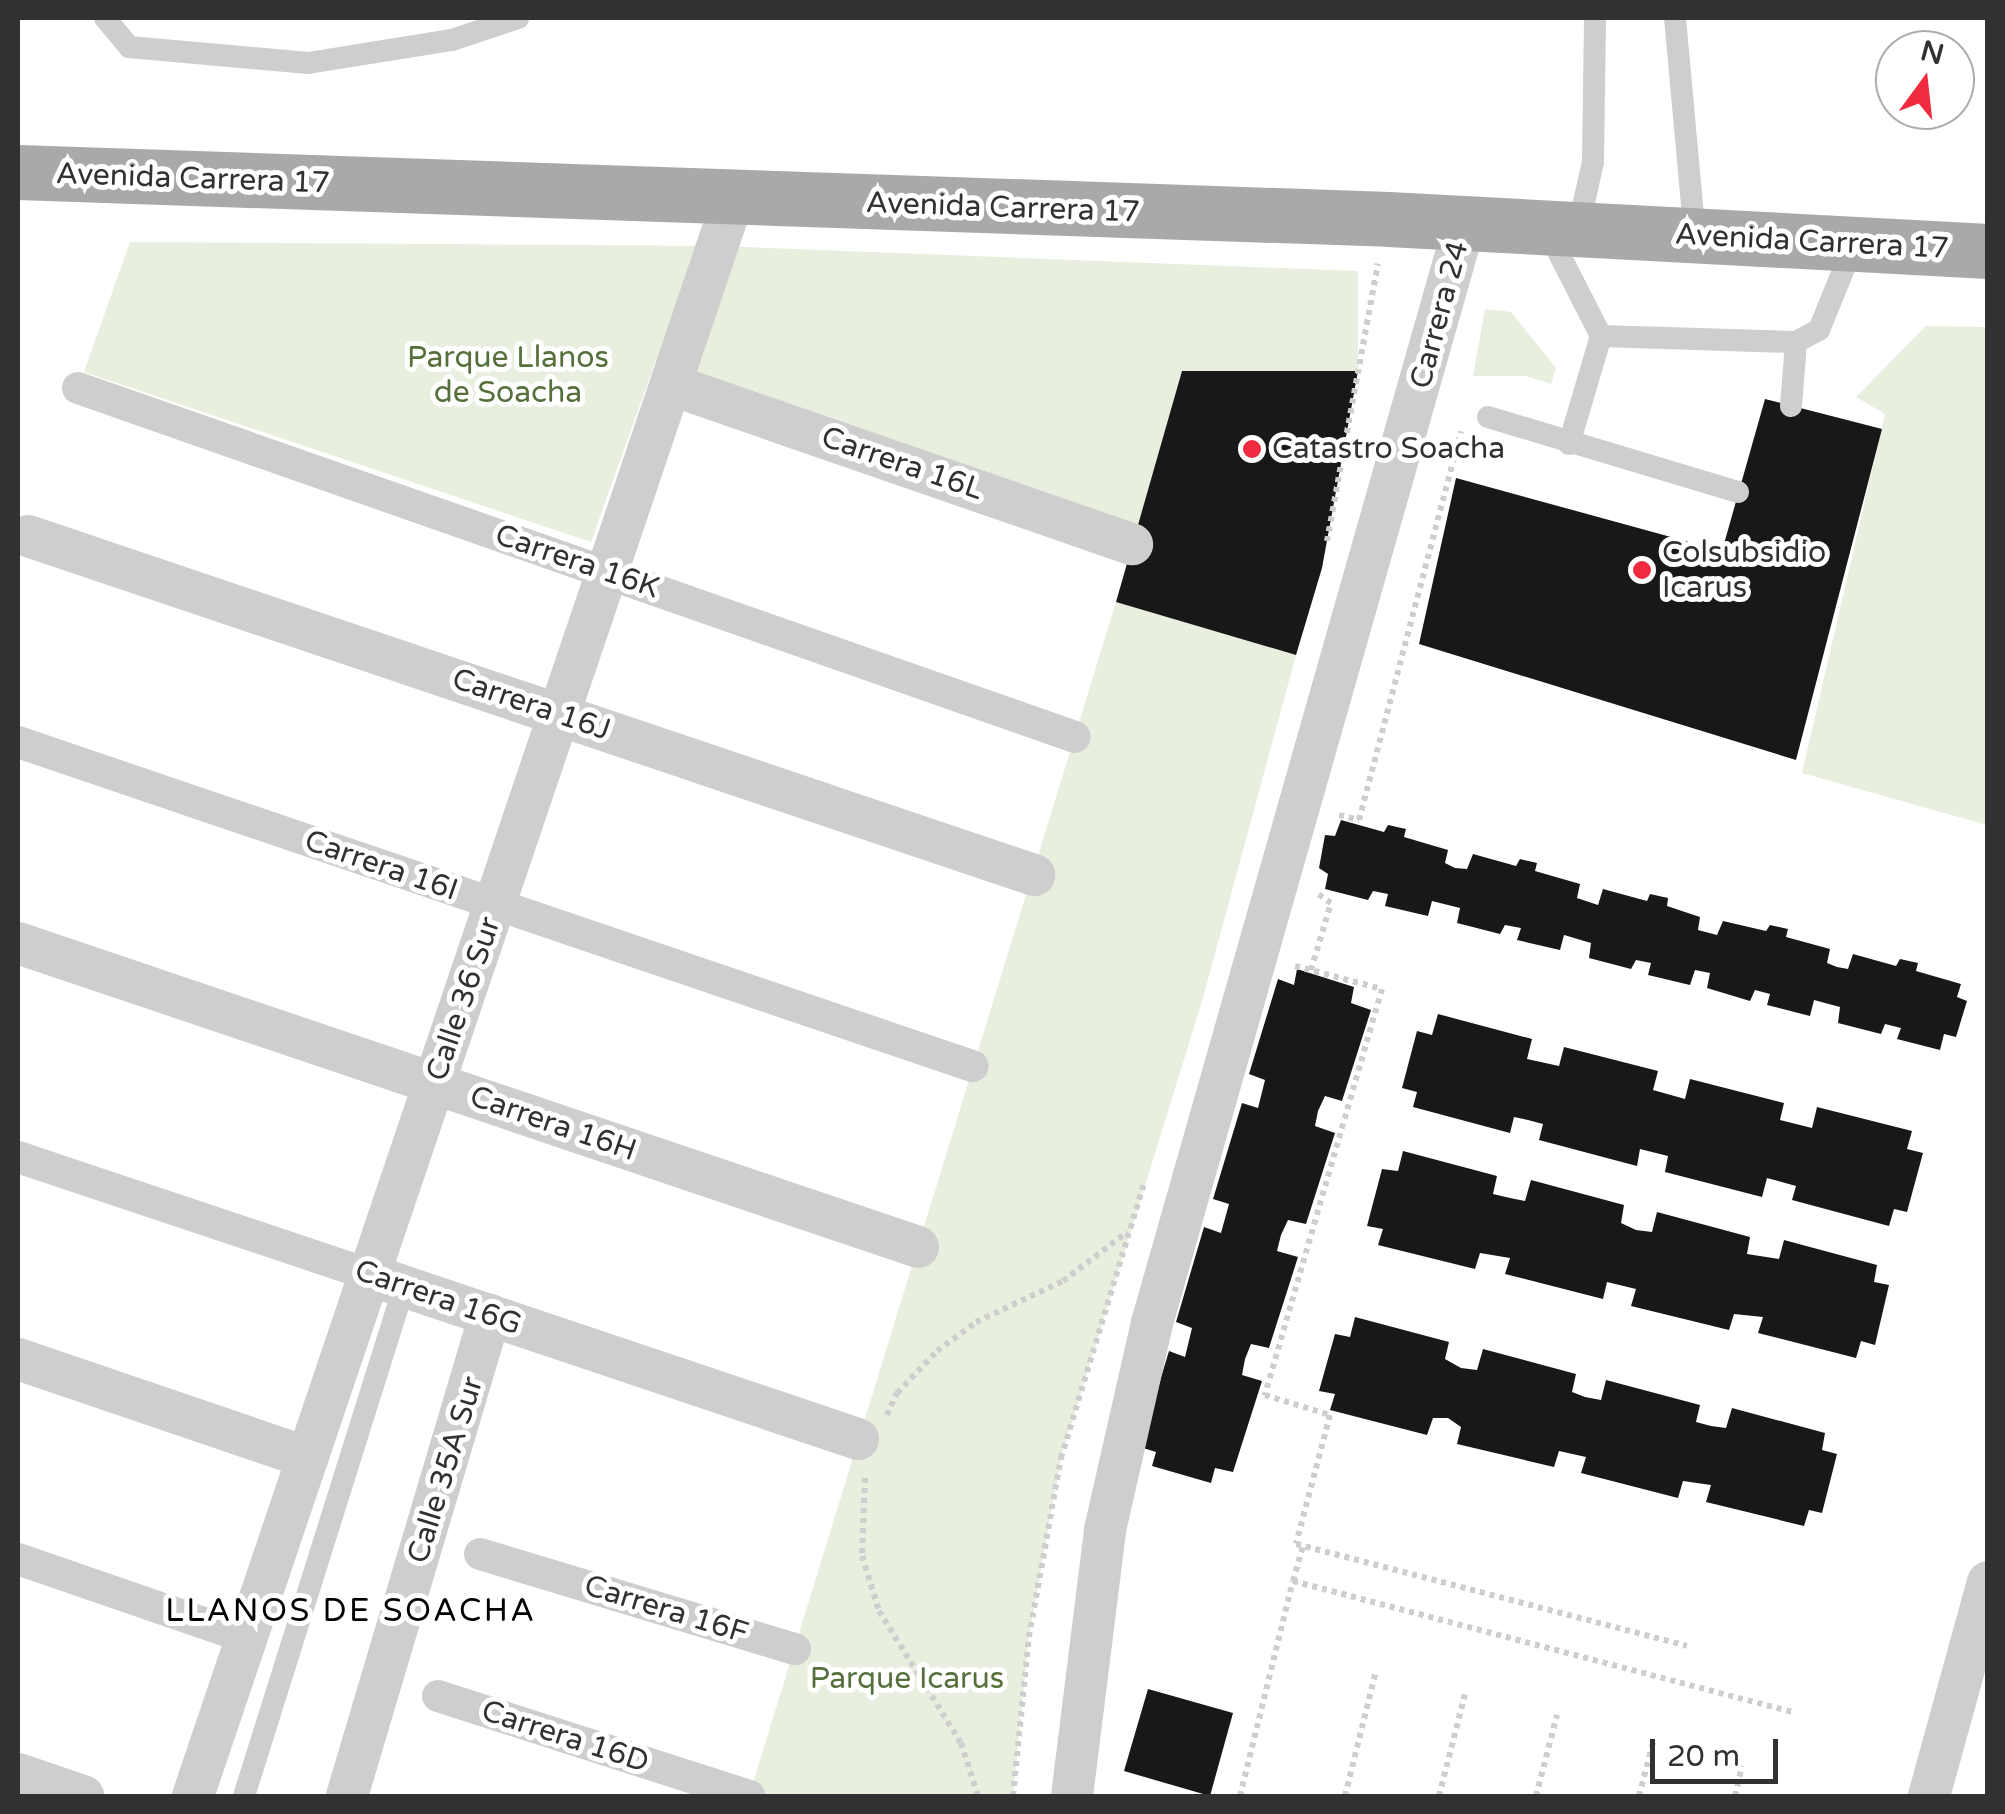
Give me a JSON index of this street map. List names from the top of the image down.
{
  "streets": {
    "main road": ["Avenida Carrera 17"],
    "street": [
      "Carrera 24",
      "Carrera 16L",
      "Carrera 16K",
      "Carrera 16J",
      "Carrera 16I",
      "Calle 36 Sur",
      "Carrera 16H",
      "Carrera 16G",
      "Calle 35A Sur",
      "Carrera 16F",
      "Carrera 16D"
    ]
  },
  "crossings": [
    ["Avenida Carrera 17", "Carrera 24"],
    ["Avenida Carrera 17", "Calle 36 Sur"],
    ["Carrera 16L", "Calle 36 Sur"],
    ["Carrera 16K", "Calle 36 Sur"],
    ["Carrera 16J", "Calle 36 Sur"],
    ["Carrera 16I", "Calle 36 Sur"],
    ["Calle 36 Sur", "Carrera 16H"],
    ["Calle 36 Sur", "Carrera 16G"],
    ["Carrera 16G", "Calle 35A Sur"]
  ],
  "districts": ["LLANOS DE SOACHA"],
  "parks": ["Parque Llanos de Soacha", "Parque Icarus"],
  "places": ["Catastro Soacha", "Colsubsidio Icarus"],
  "scale_bar": "20 m",
  "north": "top"
}
